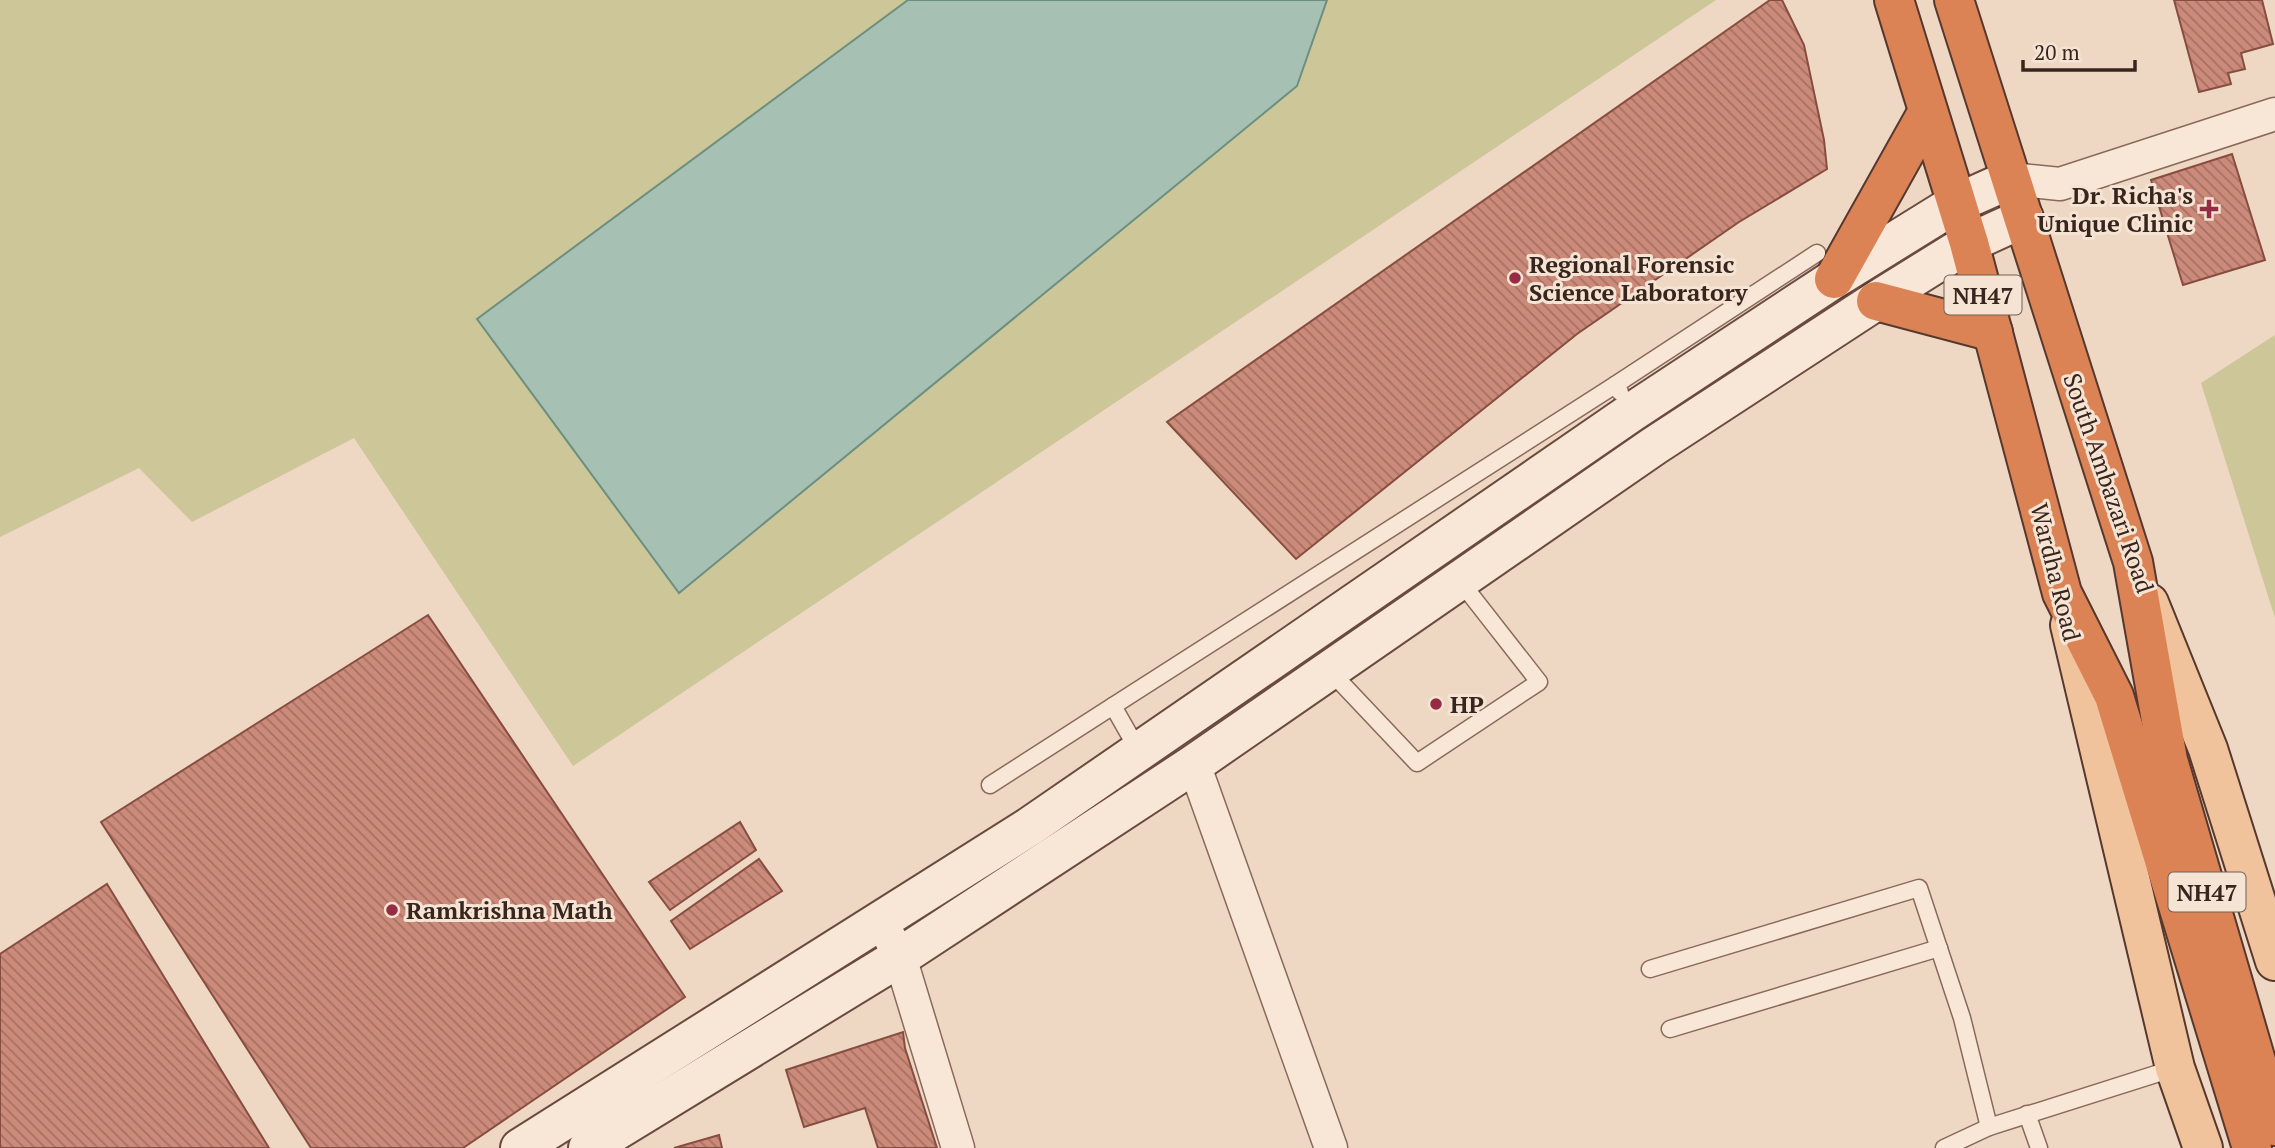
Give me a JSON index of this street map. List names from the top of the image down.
{
  "streets": {
    "highway": ["NH47", "South Ambazari Road", "Wardha Road"]
  },
  "crossings": [
    ["NH47", "South Ambazari Road"],
    ["NH47", "Wardha Road"]
  ],
  "places": {
    "health": ["Dr. Richa's Unique Clinic"],
    "other": ["Regional Forensic Science Laboratory", "HP", "Ramkrishna Math"]
  },
  "scale_bar": "20 m"
}
